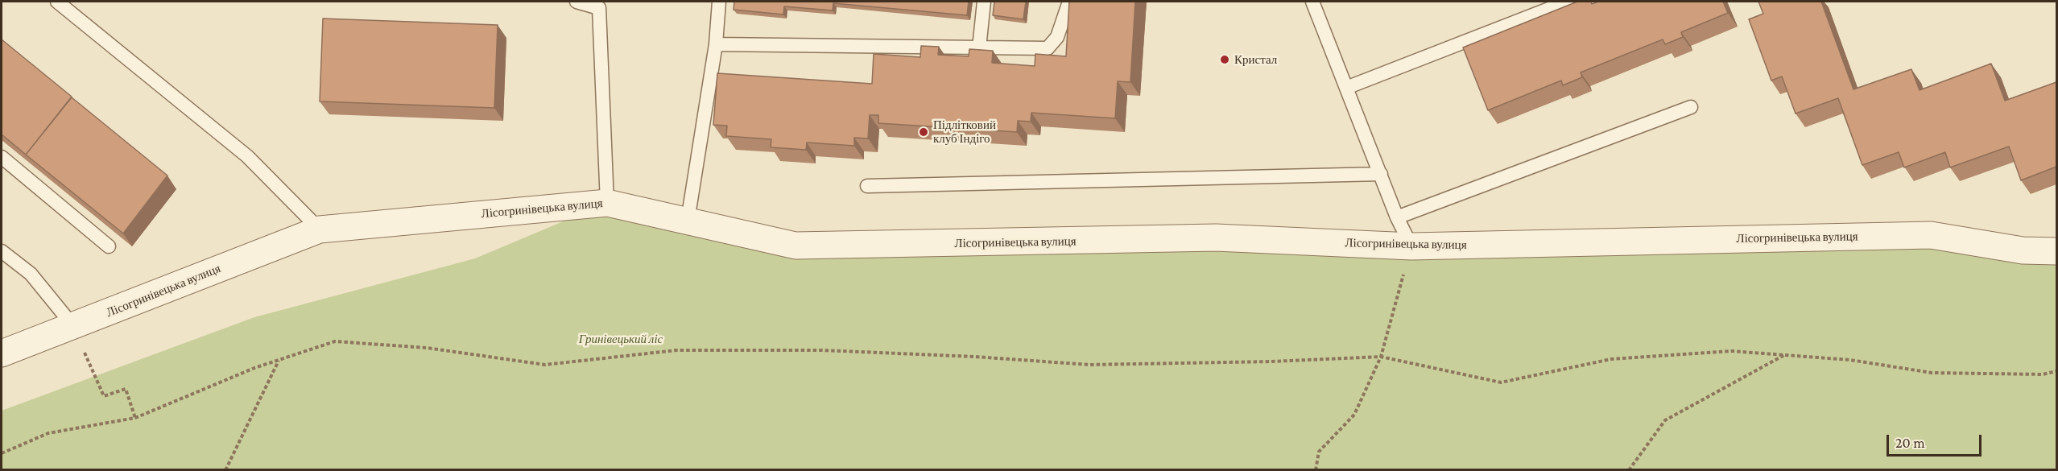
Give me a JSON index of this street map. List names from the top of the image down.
{
  "streets": {
    "street": ["Лісогринівецька вулиця"]
  },
  "parks": ["Гринівецький ліс"],
  "places": ["Кристал", "Підлітковий клуб Індіго"],
  "scale_bar": "20 m"
}
